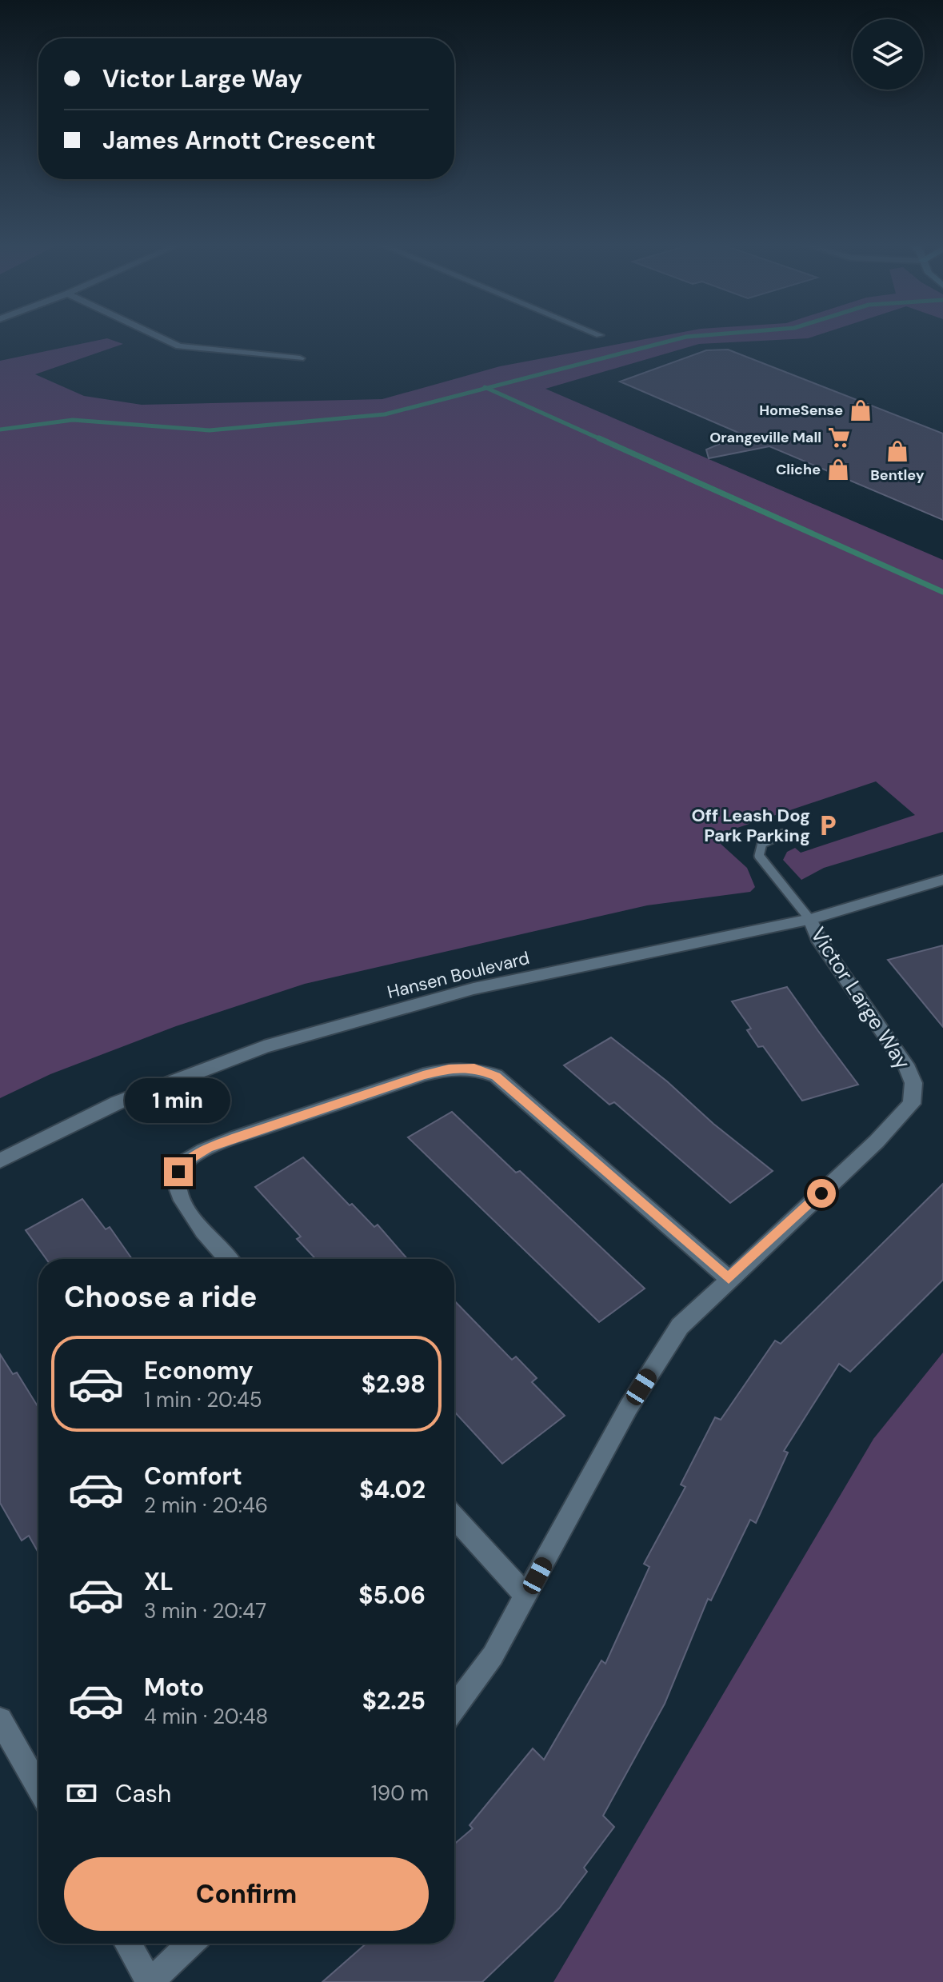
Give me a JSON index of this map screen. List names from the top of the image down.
{
  "streets": {
    "street": ["Hansen Boulevard", "Victor Large Way"]
  },
  "crossings": [
    ["Hansen Boulevard", "Victor Large Way"]
  ],
  "places": {
    "shop": ["HomeSense", "Bentley", "Cliche"],
    "supermarket": ["Orangeville Mall"],
    "parking": ["Off Leash Dog Park Parking"]
  },
  "page": {
    "banner": ["Victor Large Way", "James Arnott Crescent"],
    "bubble": "1 min",
    "heading": "Choose a ride",
    "list": [
      {
        "name": "Economy",
        "note": "1 min · 20:45",
        "value": "$2.98"
      },
      {
        "name": "Comfort",
        "note": "2 min · 20:46",
        "value": "$4.02"
      },
      {
        "name": "XL",
        "note": "3 min · 20:47",
        "value": "$5.06"
      },
      {
        "name": "Moto",
        "note": "4 min · 20:48",
        "value": "$2.25"
      }
    ],
    "pay": ["Cash", "190 m"],
    "buttons": "Confirm"
  }
}
